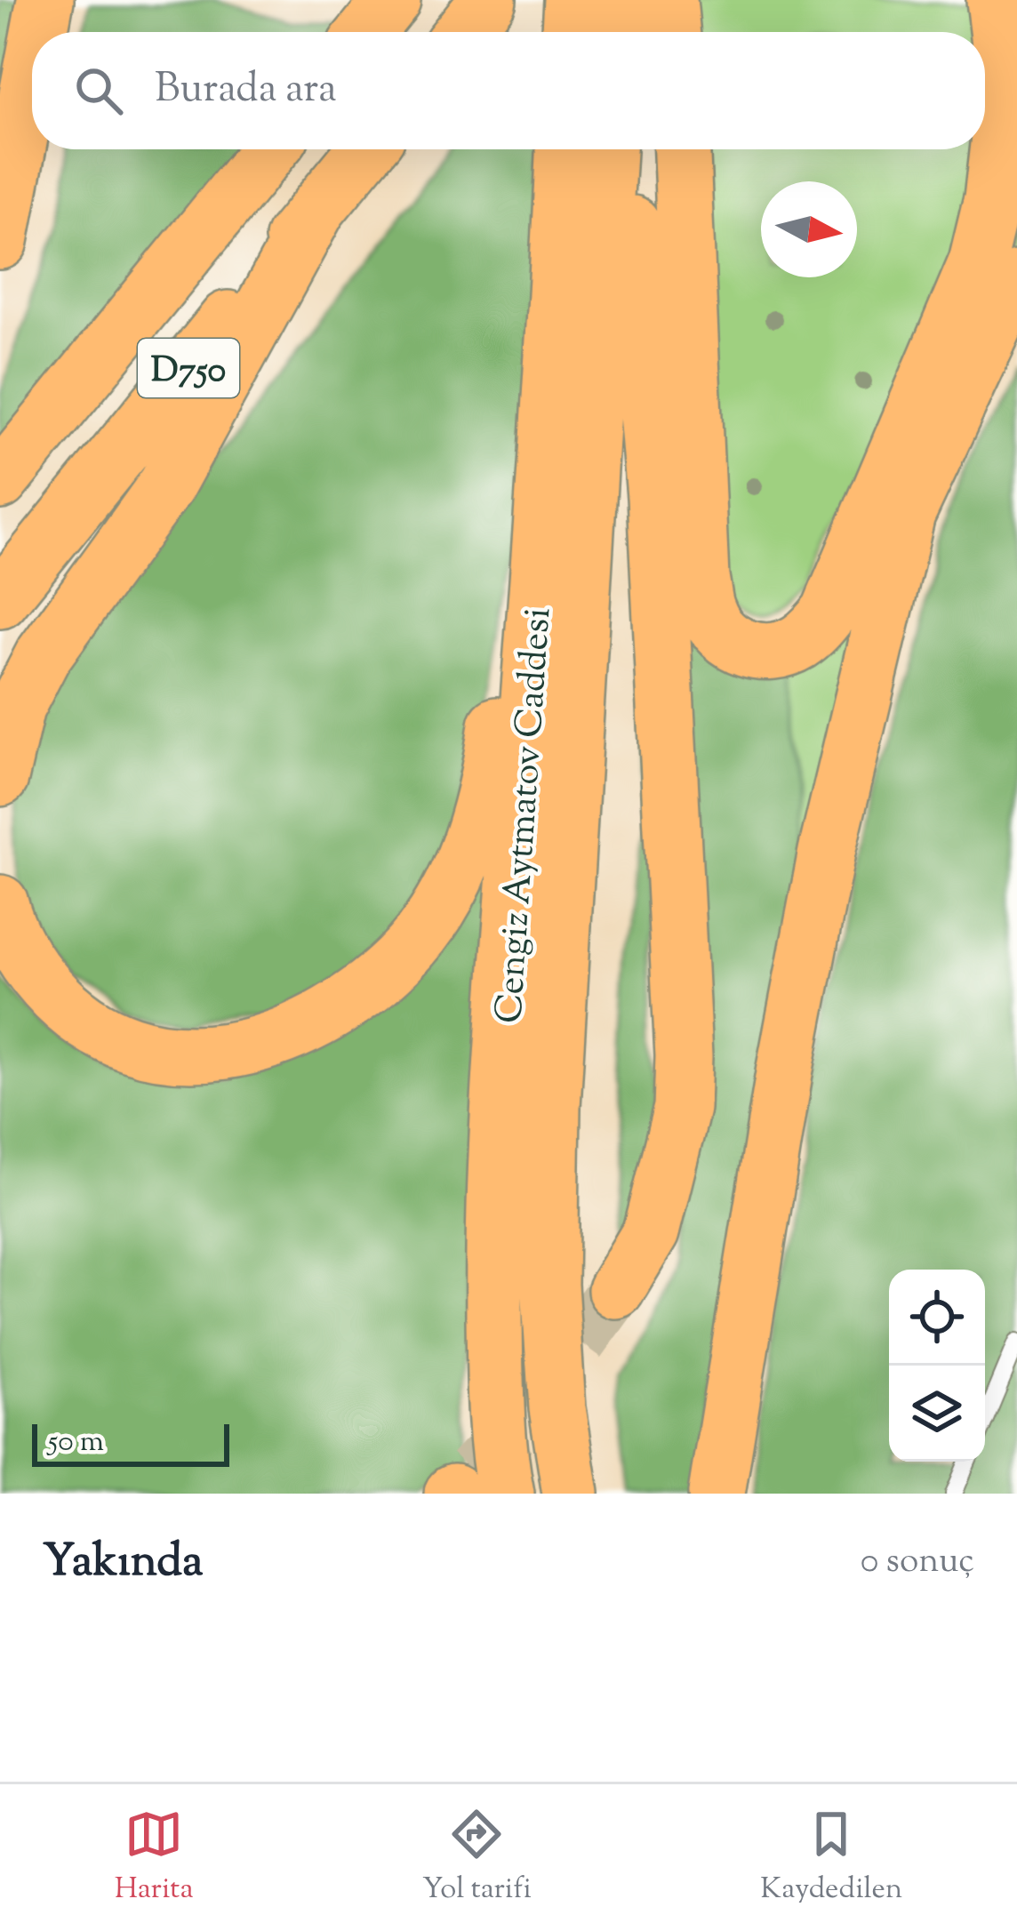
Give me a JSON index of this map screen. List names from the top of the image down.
{
  "streets": {
    "highway": ["D750", "Cengiz Aytmatov Caddesi"]
  },
  "scale_bar": "50 m",
  "north": "right",
  "page": {
    "search": "Burada ara",
    "scale": "50 m",
    "heading": ["Yakında", "0 sonuç"],
    "nav": ["Harita", "Yol tarifi", "Kaydedilen"]
  }
}
